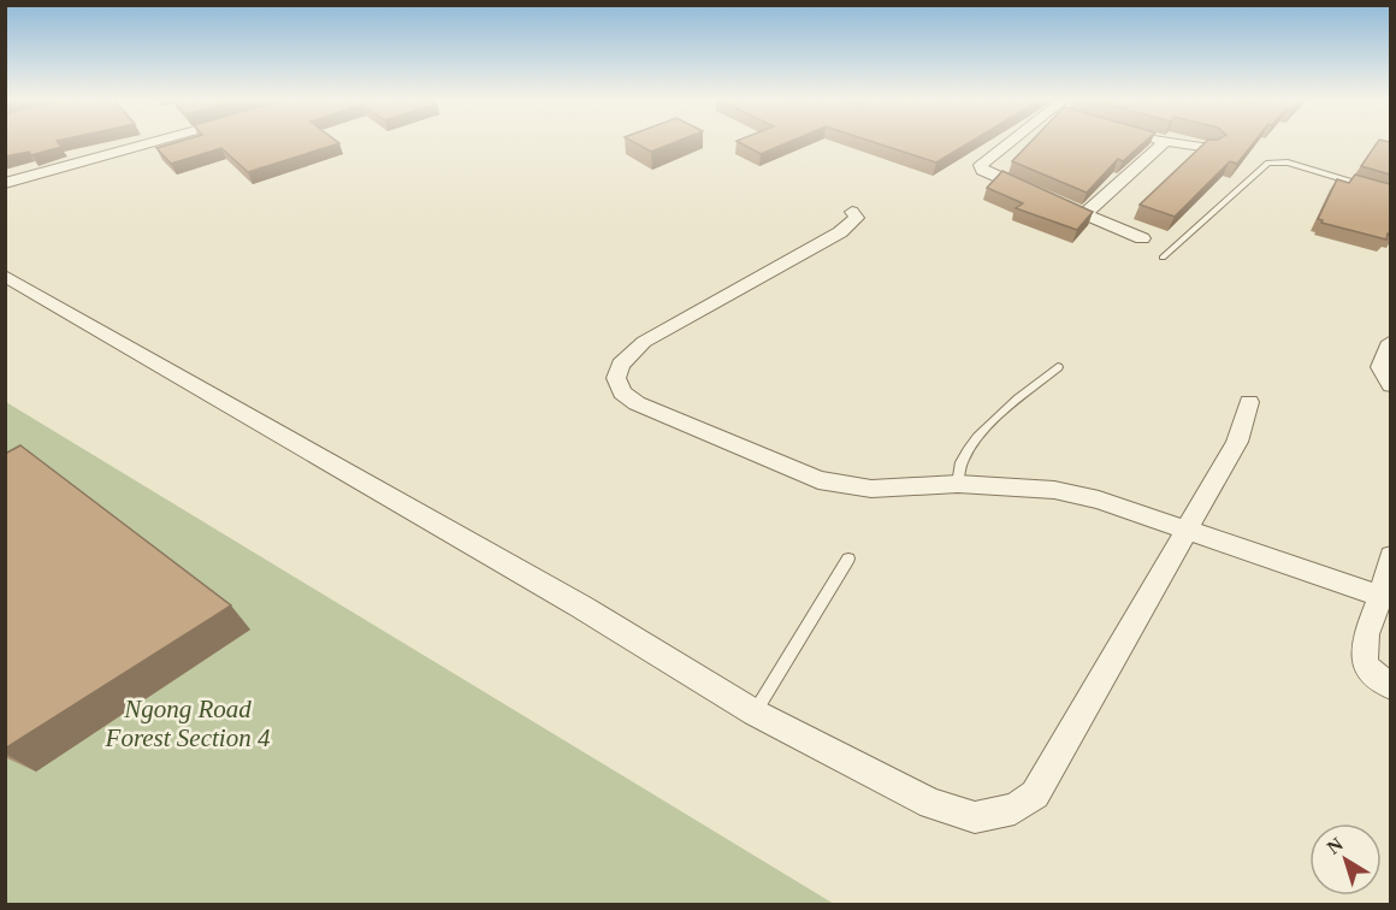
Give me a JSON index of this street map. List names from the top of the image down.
{
  "parks": ["Ngong Road Forest Section 4"],
  "north": "top left"
}
